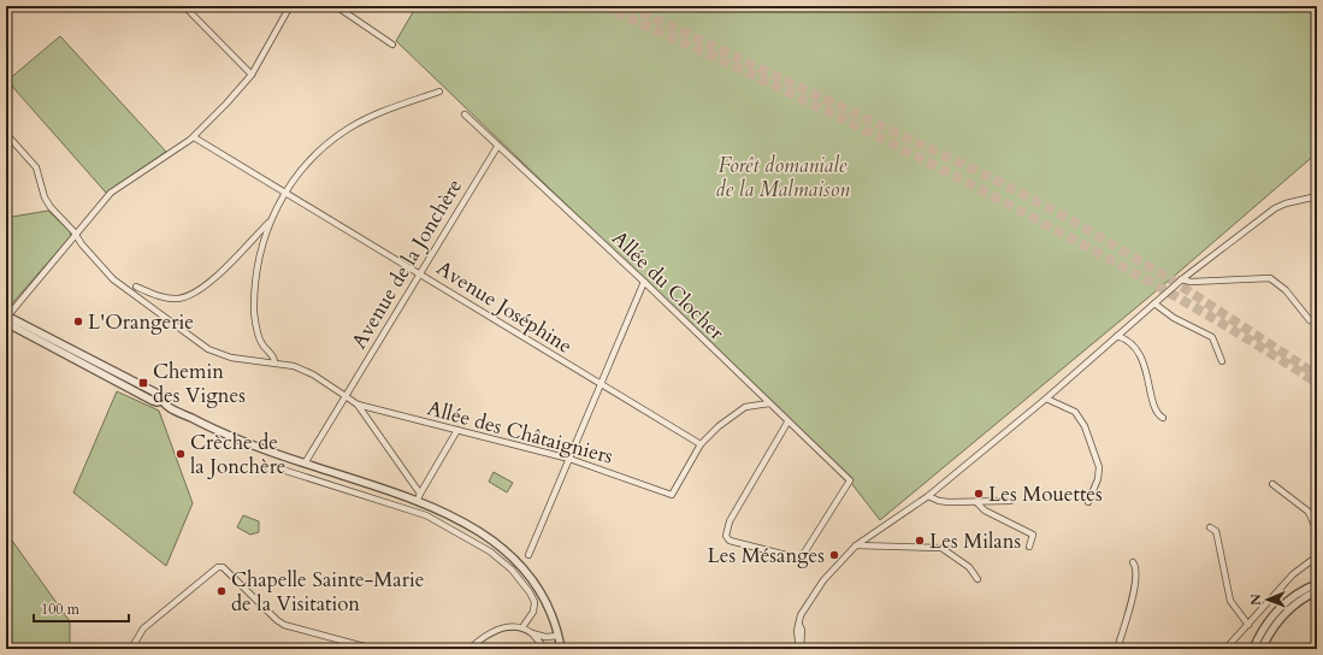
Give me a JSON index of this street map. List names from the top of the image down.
{
  "streets": {
    "street": [
      "Avenue de la Jonchère",
      "Allée du Clocher",
      "Avenue Joséphine",
      "Allée des Châtaigniers"
    ]
  },
  "crossings": [
    ["Avenue de la Jonchère", "Allée du Clocher"],
    ["Avenue de la Jonchère", "Avenue Joséphine"],
    ["Avenue Joséphine", "Allée des Châtaigniers"]
  ],
  "parks": ["Forêt domaniale de la Malmaison"],
  "places": {
    "other": [
      "L'Orangerie",
      "Crèche de la Jonchère",
      "Les Mouettes",
      "Les Milans",
      "Les Mésanges",
      "Chapelle Sainte-Marie de la Visitation"
    ],
    "transit": ["Chemin des Vignes"]
  },
  "scale_bar": "100 m",
  "north": "left"
}
